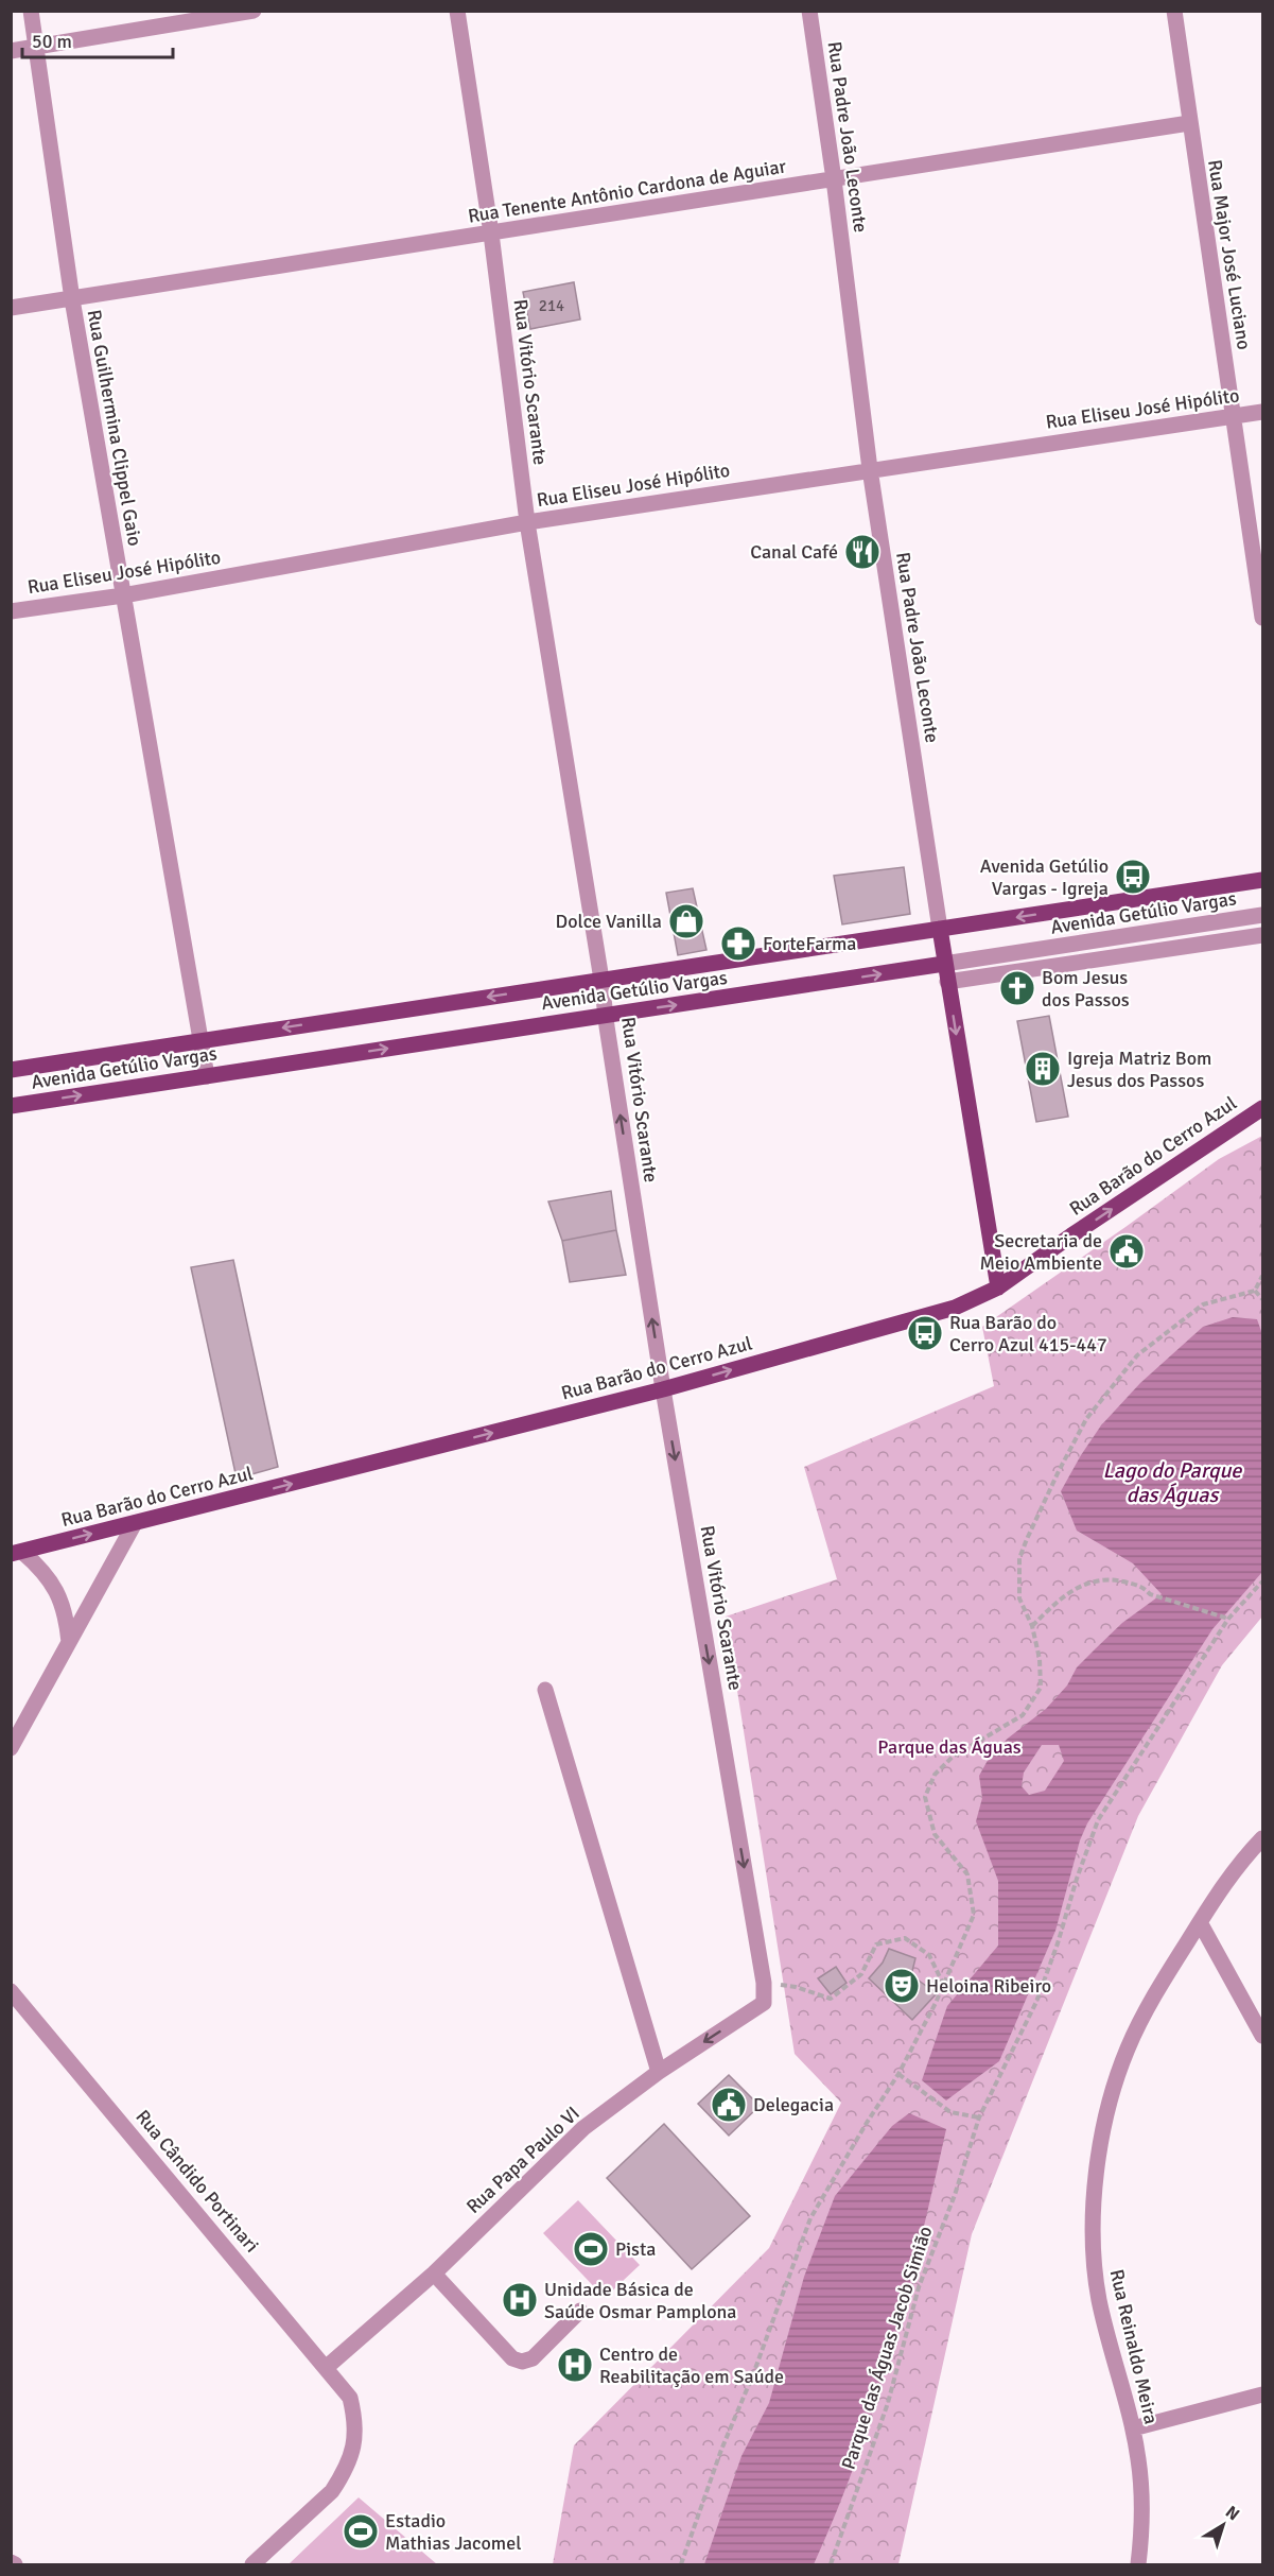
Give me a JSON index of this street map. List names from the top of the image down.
{
  "streets": {
    "main road": ["Rua Padre João Leconte", "Avenida Getúlio Vargas", "Rua Barão do Cerro Azul"],
    "street": [
      "Rua Tenente Antônio Cardona de Aguiar",
      "Rua Major José Luciano",
      "Rua Vitório Scarante",
      "Rua Eliseu José Hipólito",
      "Rua Guilhermina Clippel Gaio",
      "Rua Papa Paulo VI",
      "Rua Cândido Portinari",
      "Rua Reinaldo Meira"
    ],
    "path": ["Parque das Águas Jacob Simião"]
  },
  "crossings": [
    ["Rua Padre João Leconte", "Rua Tenente Antônio Cardona de Aguiar"],
    ["Rua Padre João Leconte", "Rua Eliseu José Hipólito"],
    ["Rua Padre João Leconte", "Avenida Getúlio Vargas"],
    ["Rua Padre João Leconte", "Rua Barão do Cerro Azul"],
    ["Rua Tenente Antônio Cardona de Aguiar", "Rua Major José Luciano"],
    ["Rua Tenente Antônio Cardona de Aguiar", "Rua Vitório Scarante"],
    ["Rua Tenente Antônio Cardona de Aguiar", "Rua Guilhermina Clippel Gaio"],
    ["Rua Major José Luciano", "Rua Eliseu José Hipólito"],
    ["Rua Vitório Scarante", "Rua Eliseu José Hipólito"],
    ["Rua Vitório Scarante", "Avenida Getúlio Vargas"],
    ["Rua Vitório Scarante", "Rua Barão do Cerro Azul"],
    ["Rua Vitório Scarante", "Rua Papa Paulo VI"],
    ["Rua Eliseu José Hipólito", "Rua Guilhermina Clippel Gaio"],
    ["Rua Guilhermina Clippel Gaio", "Avenida Getúlio Vargas"],
    ["Rua Papa Paulo VI", "Rua Cândido Portinari"]
  ],
  "one_way": ["Rua Barão do Cerro Azul"],
  "water": ["Lago do Parque das Águas"],
  "parks": ["Parque das Águas"],
  "places": {
    "restaurant": ["Canal Café"],
    "bus stop": ["Avenida Getúlio Vargas - Igreja", "Rua Barão do Cerro Azul 415-447"],
    "shop": ["Dolce Vanilla"],
    "pharmacy": ["ForteFarma"],
    "church": ["Bom Jesus dos Passos"],
    "building": ["Igreja Matriz Bom Jesus dos Passos"],
    "public building": ["Secretaria de Meio Ambiente", "Delegacia"],
    "theatre": ["Heloina Ribeiro"],
    "sports": ["Pista", "Estadio Mathias Jacomel"],
    "hospital": ["Unidade Básica de Saúde Osmar Pamplona", "Centro de Reabilitação em Saúde"]
  },
  "house_numbers": ["214"],
  "scale_bar": "50 m",
  "north": "top right"
}
